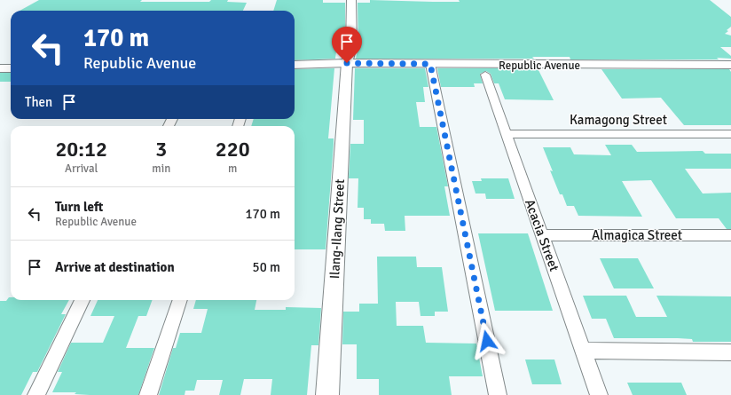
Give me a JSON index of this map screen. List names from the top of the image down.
{
  "streets": {
    "main road": ["Republic Avenue"],
    "street": [
      "Kamagong Street",
      "Ilang-Ilang Street",
      "Acacia Street",
      "Almagica Street"
    ]
  },
  "crossings": [
    ["Republic Avenue", "Ilang-Ilang Street"],
    ["Kamagong Street", "Acacia Street"],
    ["Acacia Street", "Almagica Street"]
  ],
  "page": {
    "turn": ["170 m", "Republic Avenue"],
    "then": "Then",
    "eta": [
      "20:12",
      "Arrival",
      "3",
      "min",
      "220",
      "m"
    ],
    "list": [
      {
        "name": "Turn left",
        "note": "Republic Avenue",
        "value": "170 m"
      },
      {
        "name": "Arrive at destination",
        "value": "50 m"
      }
    ]
  }
}
